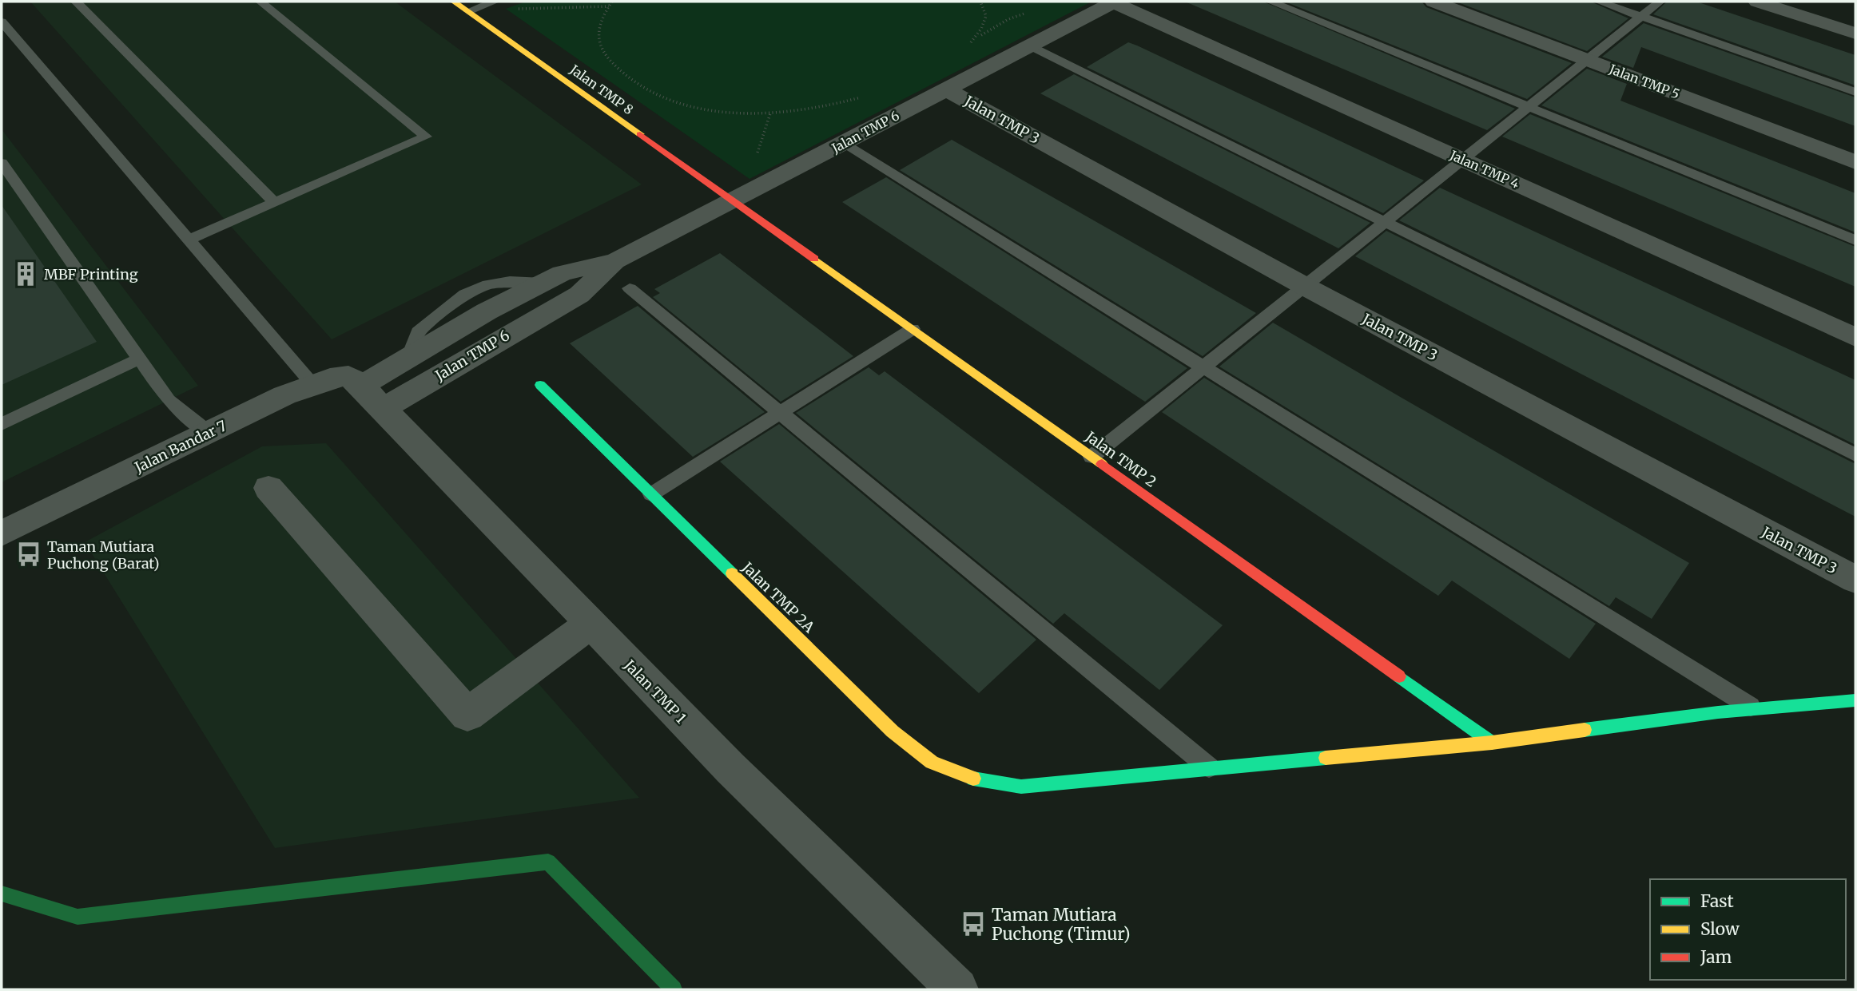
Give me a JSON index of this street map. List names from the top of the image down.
{
  "streets": {
    "street": [
      "Jalan TMP 5",
      "Jalan TMP 8",
      "Jalan TMP 3",
      "Jalan TMP 6",
      "Jalan TMP 4",
      "Jalan Bandar 7",
      "Jalan TMP 2",
      "Jalan TMP 2A",
      "Jalan TMP 1"
    ]
  },
  "crossings": [
    ["Jalan TMP 8", "Jalan TMP 6"],
    ["Jalan TMP 8", "Jalan TMP 2"],
    ["Jalan TMP 3", "Jalan TMP 6"],
    ["Jalan TMP 6", "Jalan TMP 4"],
    ["Jalan TMP 6", "Jalan Bandar 7"],
    ["Jalan TMP 6", "Jalan TMP 2"],
    ["Jalan TMP 6", "Jalan TMP 1"],
    ["Jalan Bandar 7", "Jalan TMP 1"],
    ["Jalan TMP 2", "Jalan TMP 2A"]
  ],
  "places": {
    "building": ["MBF Printing"],
    "bus stop": ["Taman Mutiara Puchong (Barat)", "Taman Mutiara Puchong (Timur)"]
  },
  "legend": ["Fast", "Slow", "Jam"]
}
